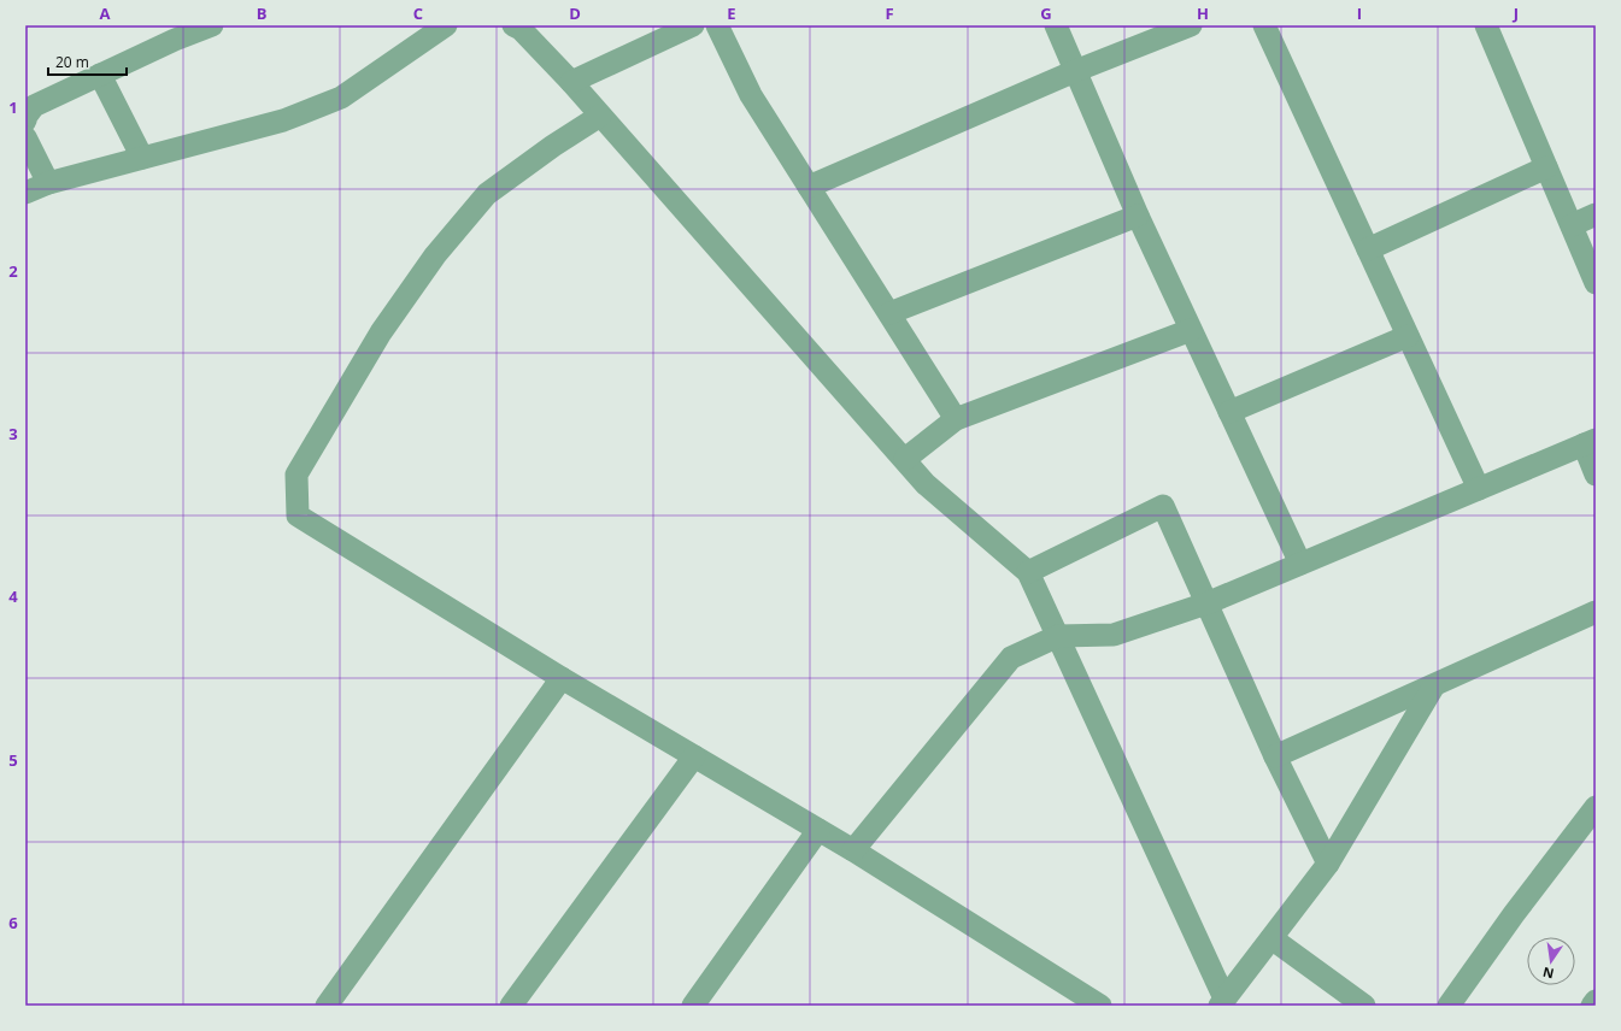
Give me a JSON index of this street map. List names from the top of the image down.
{
  "scale_bar": "20 m",
  "north": "bottom",
  "grid": {
    "columns": [
      "A",
      "B",
      "C",
      "D",
      "E",
      "F",
      "G",
      "H",
      "I",
      "J"
    ],
    "rows": [
      "1",
      "2",
      "3",
      "4",
      "5",
      "6"
    ]
  }
}
